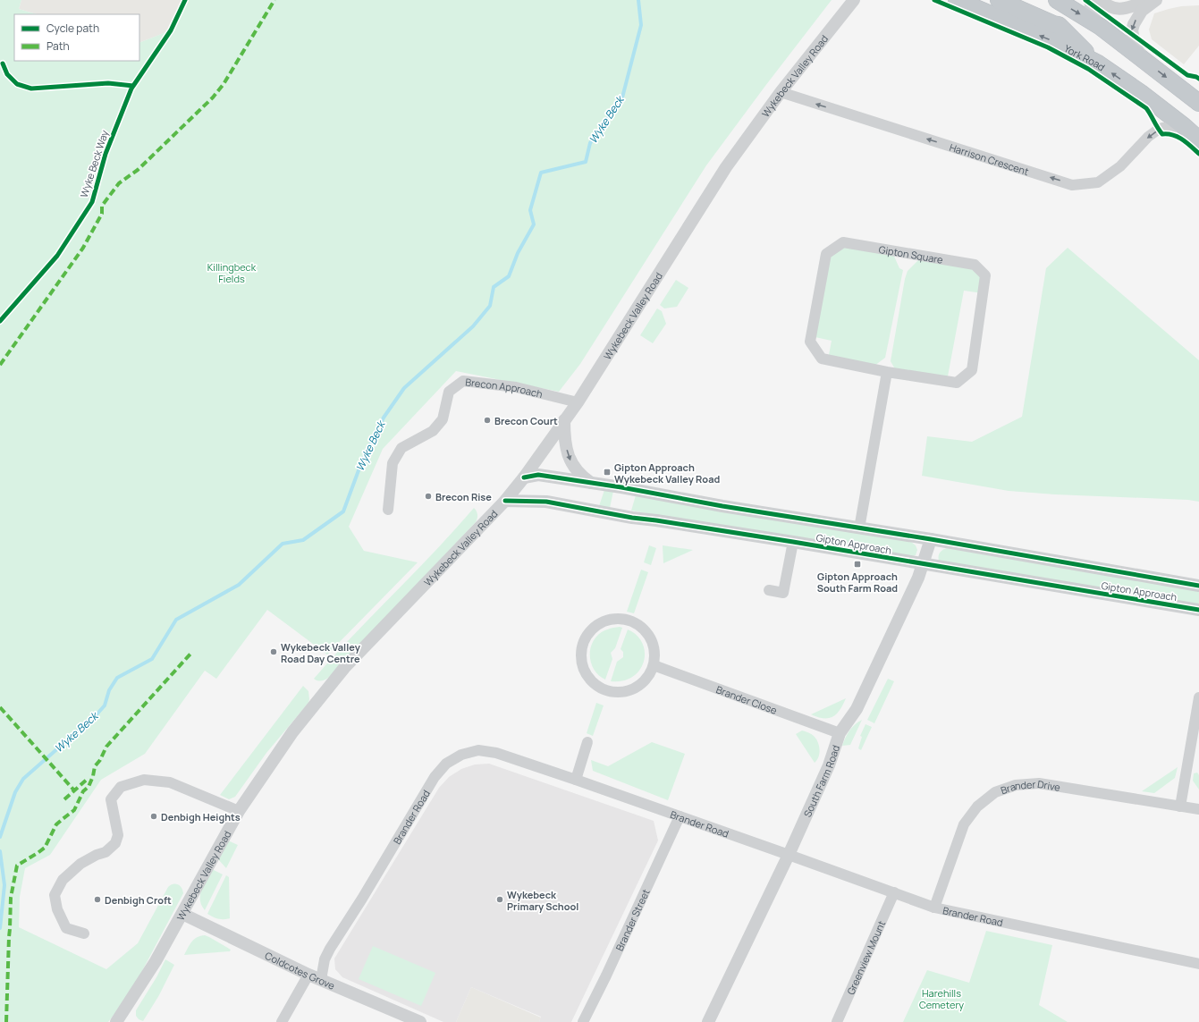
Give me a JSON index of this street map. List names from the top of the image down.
{
  "streets": {
    "highway": ["York Road"],
    "street": [
      "Wykebeck Valley Road",
      "Harrison Crescent",
      "Gipton Square",
      "Brecon Approach",
      "Gipton Approach",
      "Brander Close",
      "South Farm Road",
      "Brander Drive",
      "Brander Road",
      "Brander Street",
      "Greenview Mount",
      "Coldcotes Grove"
    ],
    "cycle path": ["Wyke Beck Way"]
  },
  "crossings": [
    ["York Road", "Harrison Crescent"],
    ["Wykebeck Valley Road", "Harrison Crescent"],
    ["Wykebeck Valley Road", "Brecon Approach"],
    ["Wykebeck Valley Road", "Gipton Approach"],
    ["Wykebeck Valley Road", "Coldcotes Grove"],
    ["Gipton Approach", "South Farm Road"],
    ["Brander Close", "South Farm Road"],
    ["South Farm Road", "Brander Road"],
    ["Brander Drive", "Brander Road"],
    ["Brander Road", "Brander Street"],
    ["Brander Road", "Greenview Mount"],
    ["Brander Road", "Coldcotes Grove"]
  ],
  "one_way": ["Harrison Crescent"],
  "water": ["Wyke Beck"],
  "parks": ["Killingbeck Fields", "Harehills Cemetery"],
  "places": {
    "other": [
      "Brecon Court",
      "Brecon Rise",
      "Wykebeck Valley Road Day Centre",
      "Denbigh Heights",
      "Denbigh Croft",
      "Wykebeck Primary School"
    ],
    "transit": ["Gipton Approach Wykebeck Valley Road", "Gipton Approach South Farm Road"]
  },
  "legend": ["Cycle path", "Path"]
}
